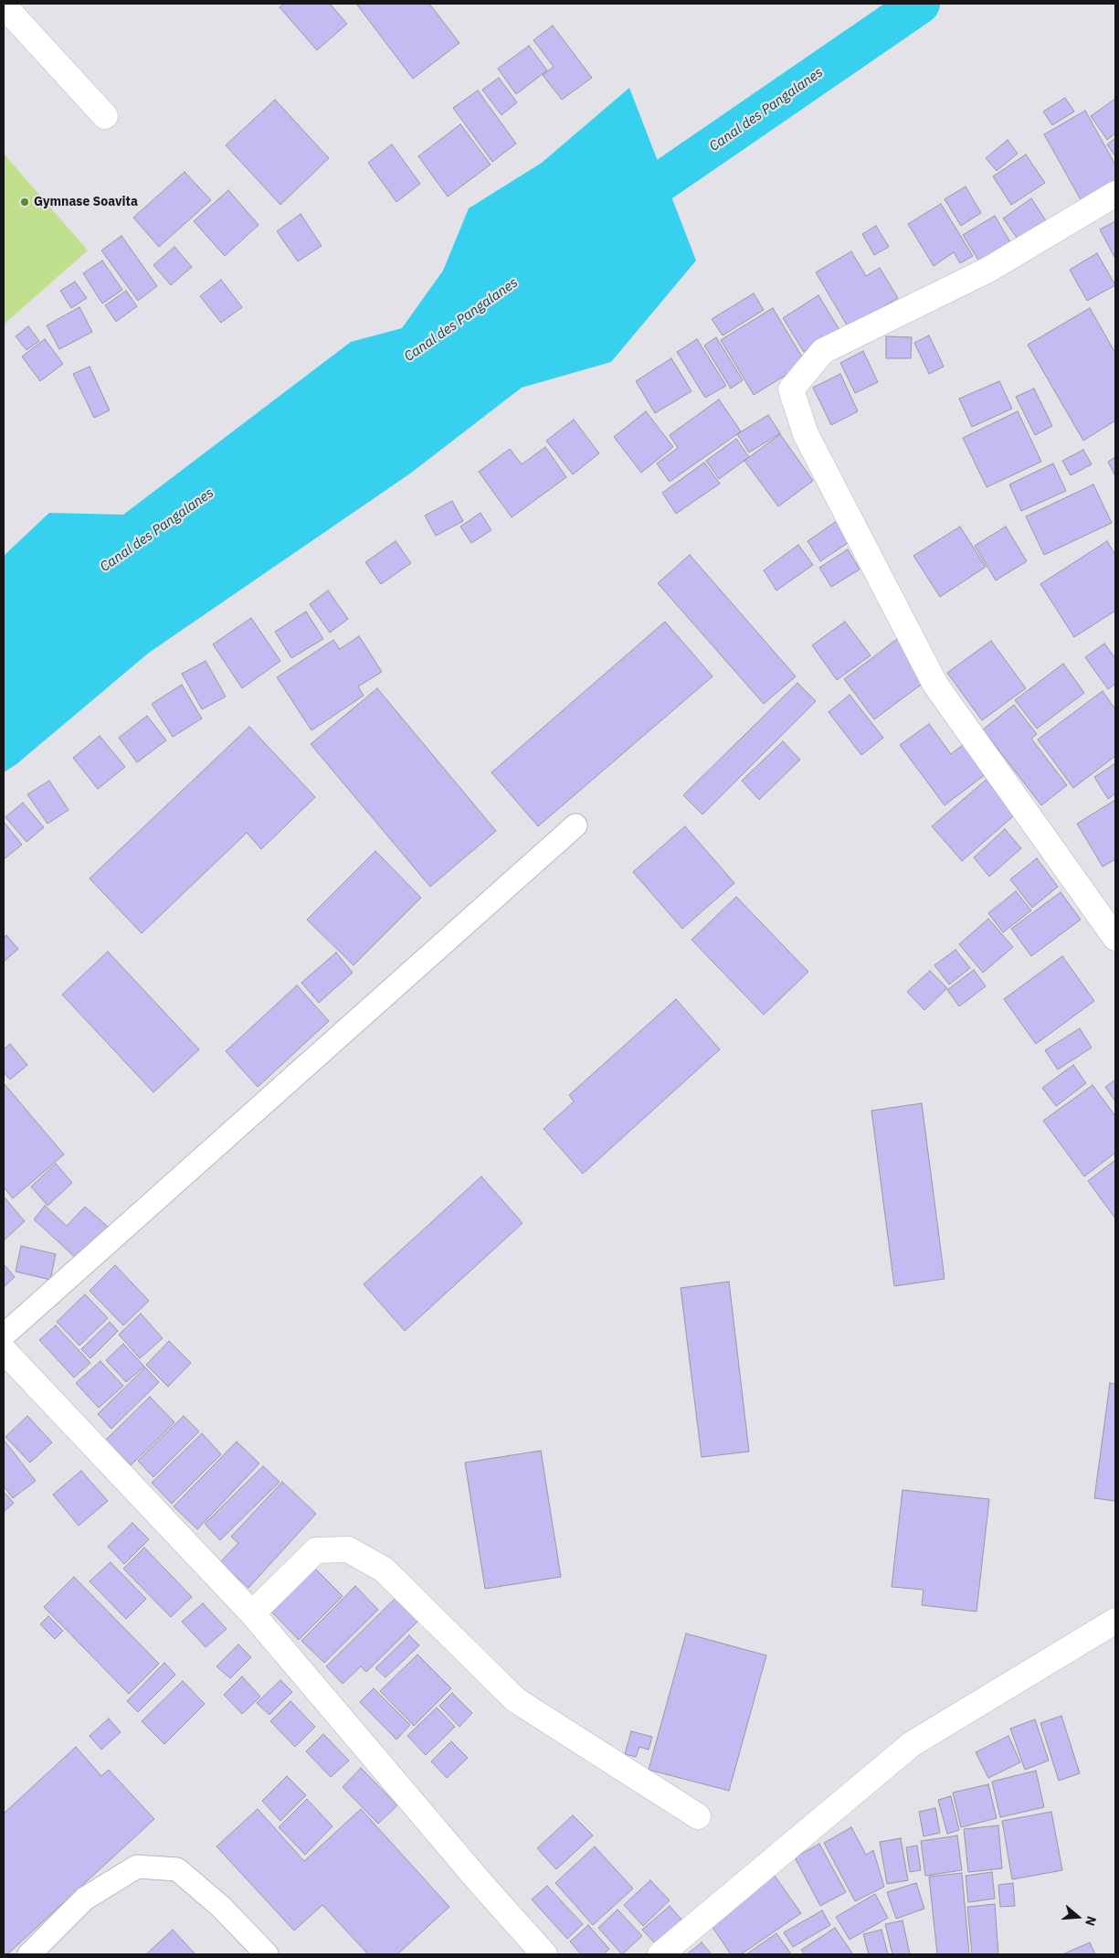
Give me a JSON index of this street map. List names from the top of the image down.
{
  "water": ["Canal des Pangalanes"],
  "places": ["Gymnase Soavita"],
  "north": "right"
}
